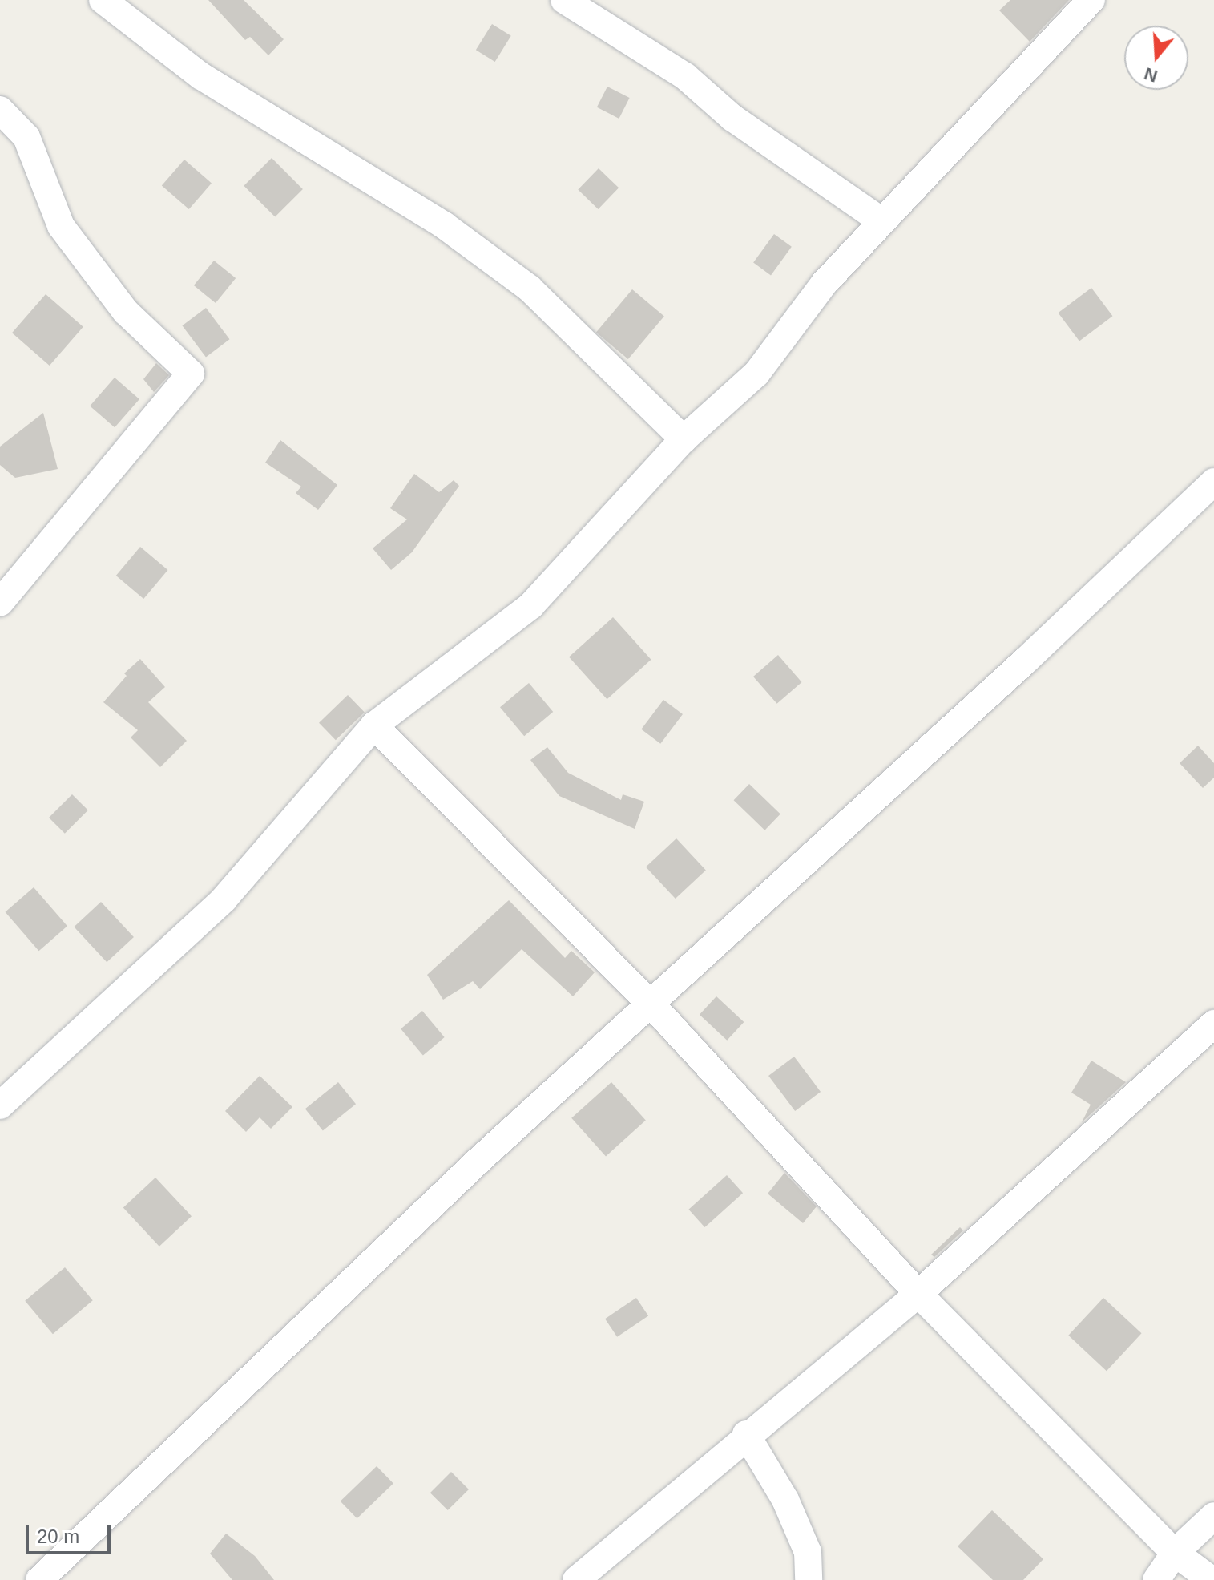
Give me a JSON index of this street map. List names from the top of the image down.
{
  "scale_bar": "20 m",
  "north": "bottom"
}
